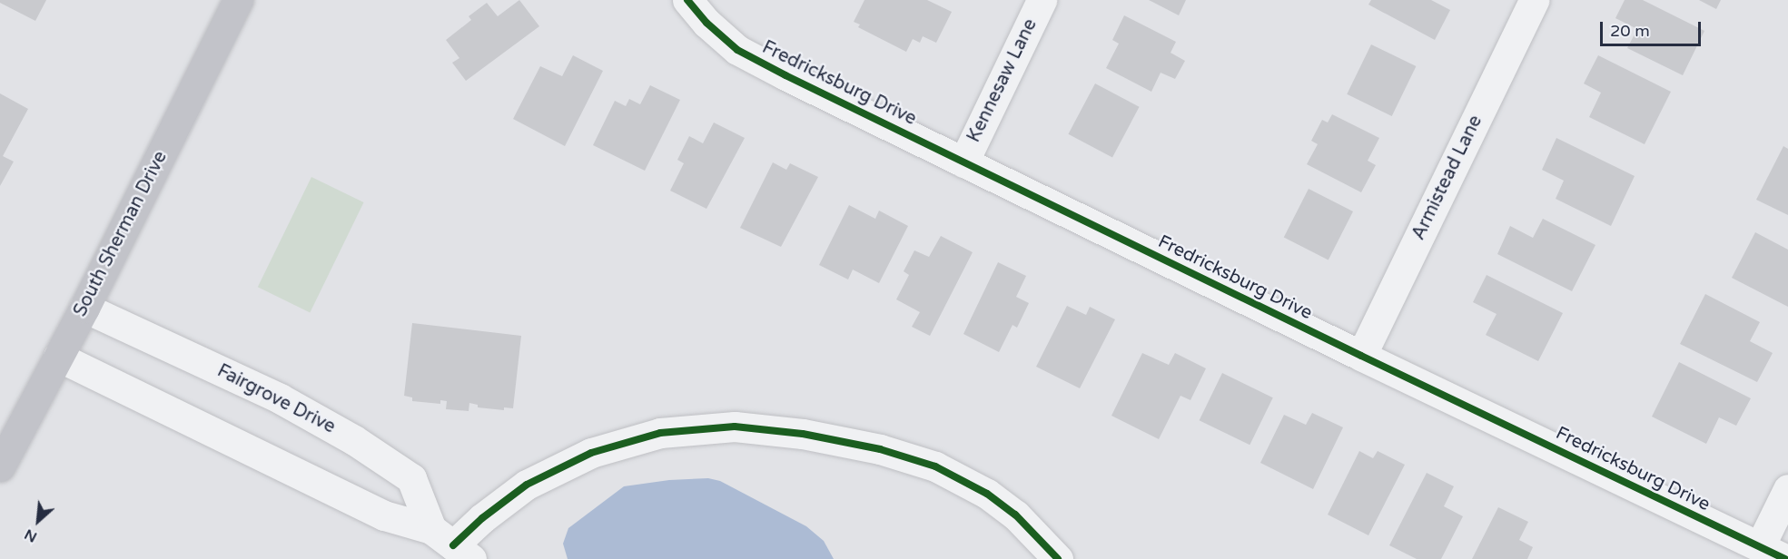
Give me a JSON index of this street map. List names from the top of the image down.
{
  "streets": {
    "street": [
      "Kennesaw Lane",
      "Fredricksburg Drive",
      "Armistead Lane",
      "South Sherman Drive",
      "Fairgrove Drive"
    ]
  },
  "crossings": [
    ["Kennesaw Lane", "Fredricksburg Drive"],
    ["Fredricksburg Drive", "Armistead Lane"],
    ["South Sherman Drive", "Fairgrove Drive"]
  ],
  "scale_bar": "20 m",
  "north": "bottom left"
}
